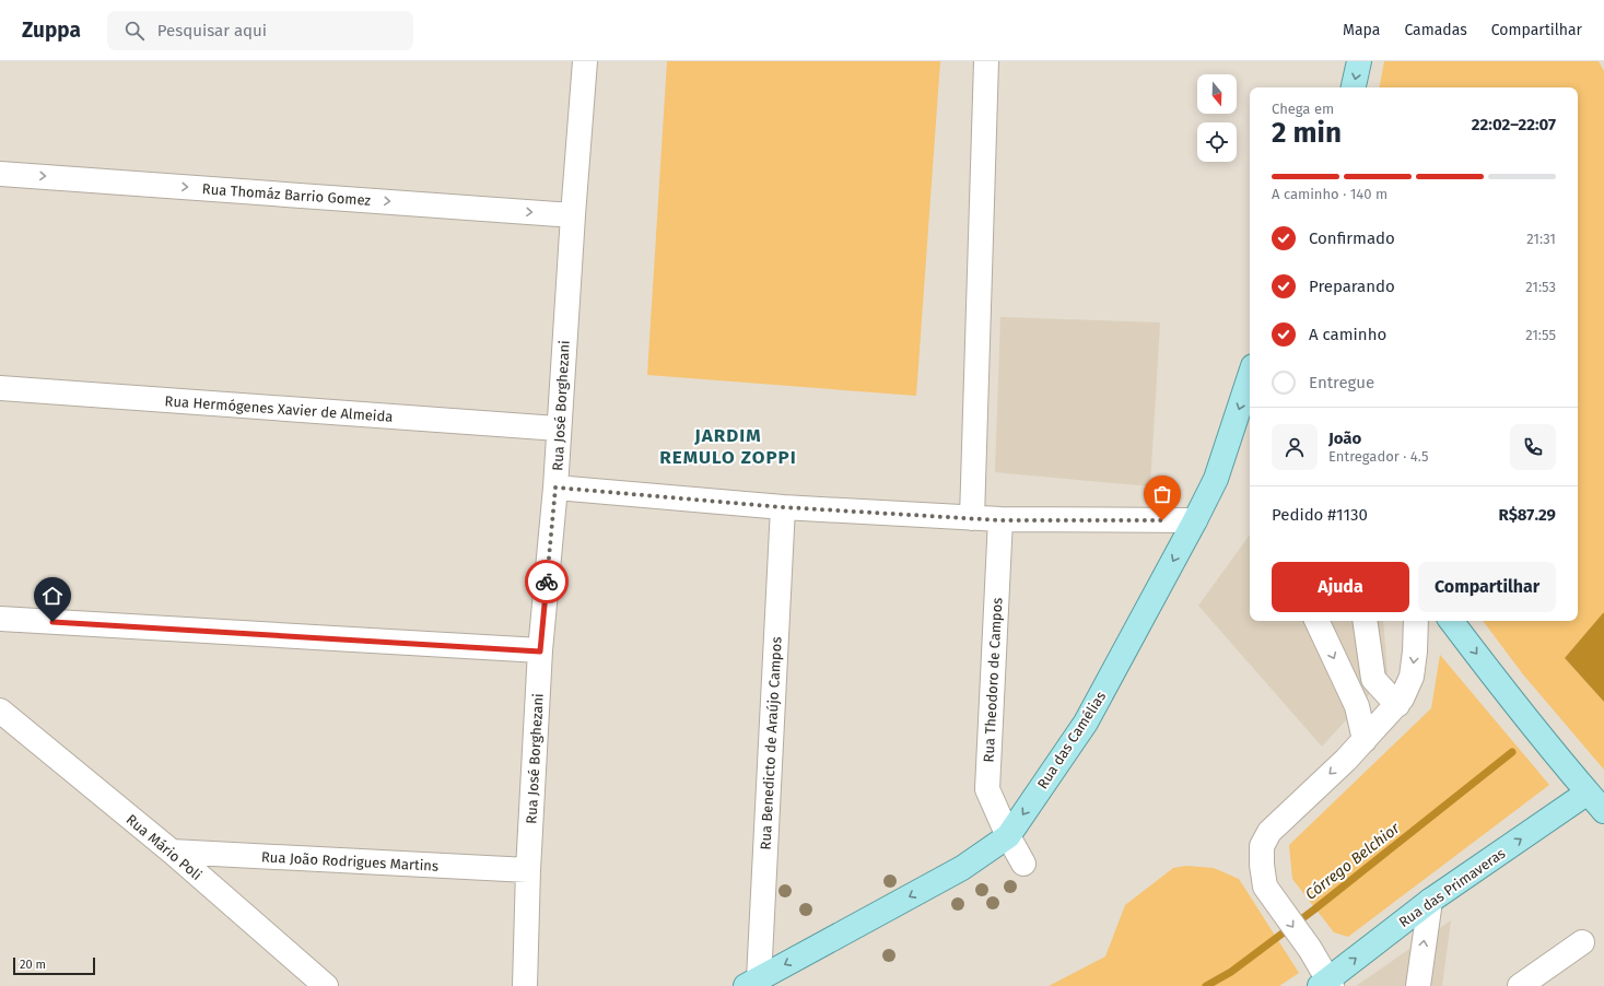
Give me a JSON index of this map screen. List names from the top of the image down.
{
  "streets": {
    "main road": ["Rua das Camélias", "Rua das Primaveras"],
    "street": [
      "Rua Thomáz Barrio Gomez",
      "Rua José Borghezani",
      "Rua Hermógenes Xavier de Almeida",
      "Rua Theodoro de Campos",
      "Rua Benedicto de Araújo Campos",
      "Rua Mário Poli",
      "Rua João Rodrigues Martins"
    ]
  },
  "crossings": [
    ["Rua Thomáz Barrio Gomez", "Rua José Borghezani"],
    ["Rua José Borghezani", "Rua Hermógenes Xavier de Almeida"],
    ["Rua José Borghezani", "Rua João Rodrigues Martins"],
    ["Rua Theodoro de Campos", "Rua das Camélias"],
    ["Rua das Camélias", "Rua Benedicto de Araújo Campos"],
    ["Rua Mário Poli", "Rua João Rodrigues Martins"]
  ],
  "one_way": ["Rua Thomáz Barrio Gomez", "Rua das Camélias", "Rua das Primaveras"],
  "districts": ["JARDIM REMULO ZOPPI"],
  "water": ["Córrego Belchior"],
  "scale_bar": "20 m",
  "north": "bottom",
  "page": {
    "header": "Zuppa",
    "search": "Pesquisar aqui",
    "nav": ["Mapa", "Camadas", "Compartilhar"],
    "heading": ["2 min", "Chega em", "22:02–22:07"],
    "panel": [
      "João",
      "Entregador · 4.5",
      "Pedido #1130",
      "R$87.29"
    ],
    "bar": "A caminho · 140 m",
    "list": [
      ["Confirmado", "21:31"],
      ["Preparando", "21:53"],
      ["A caminho", "21:55"],
      "Entregue"
    ],
    "buttons": ["Ajuda", "Compartilhar"],
    "scale": "20 m"
  }
}
